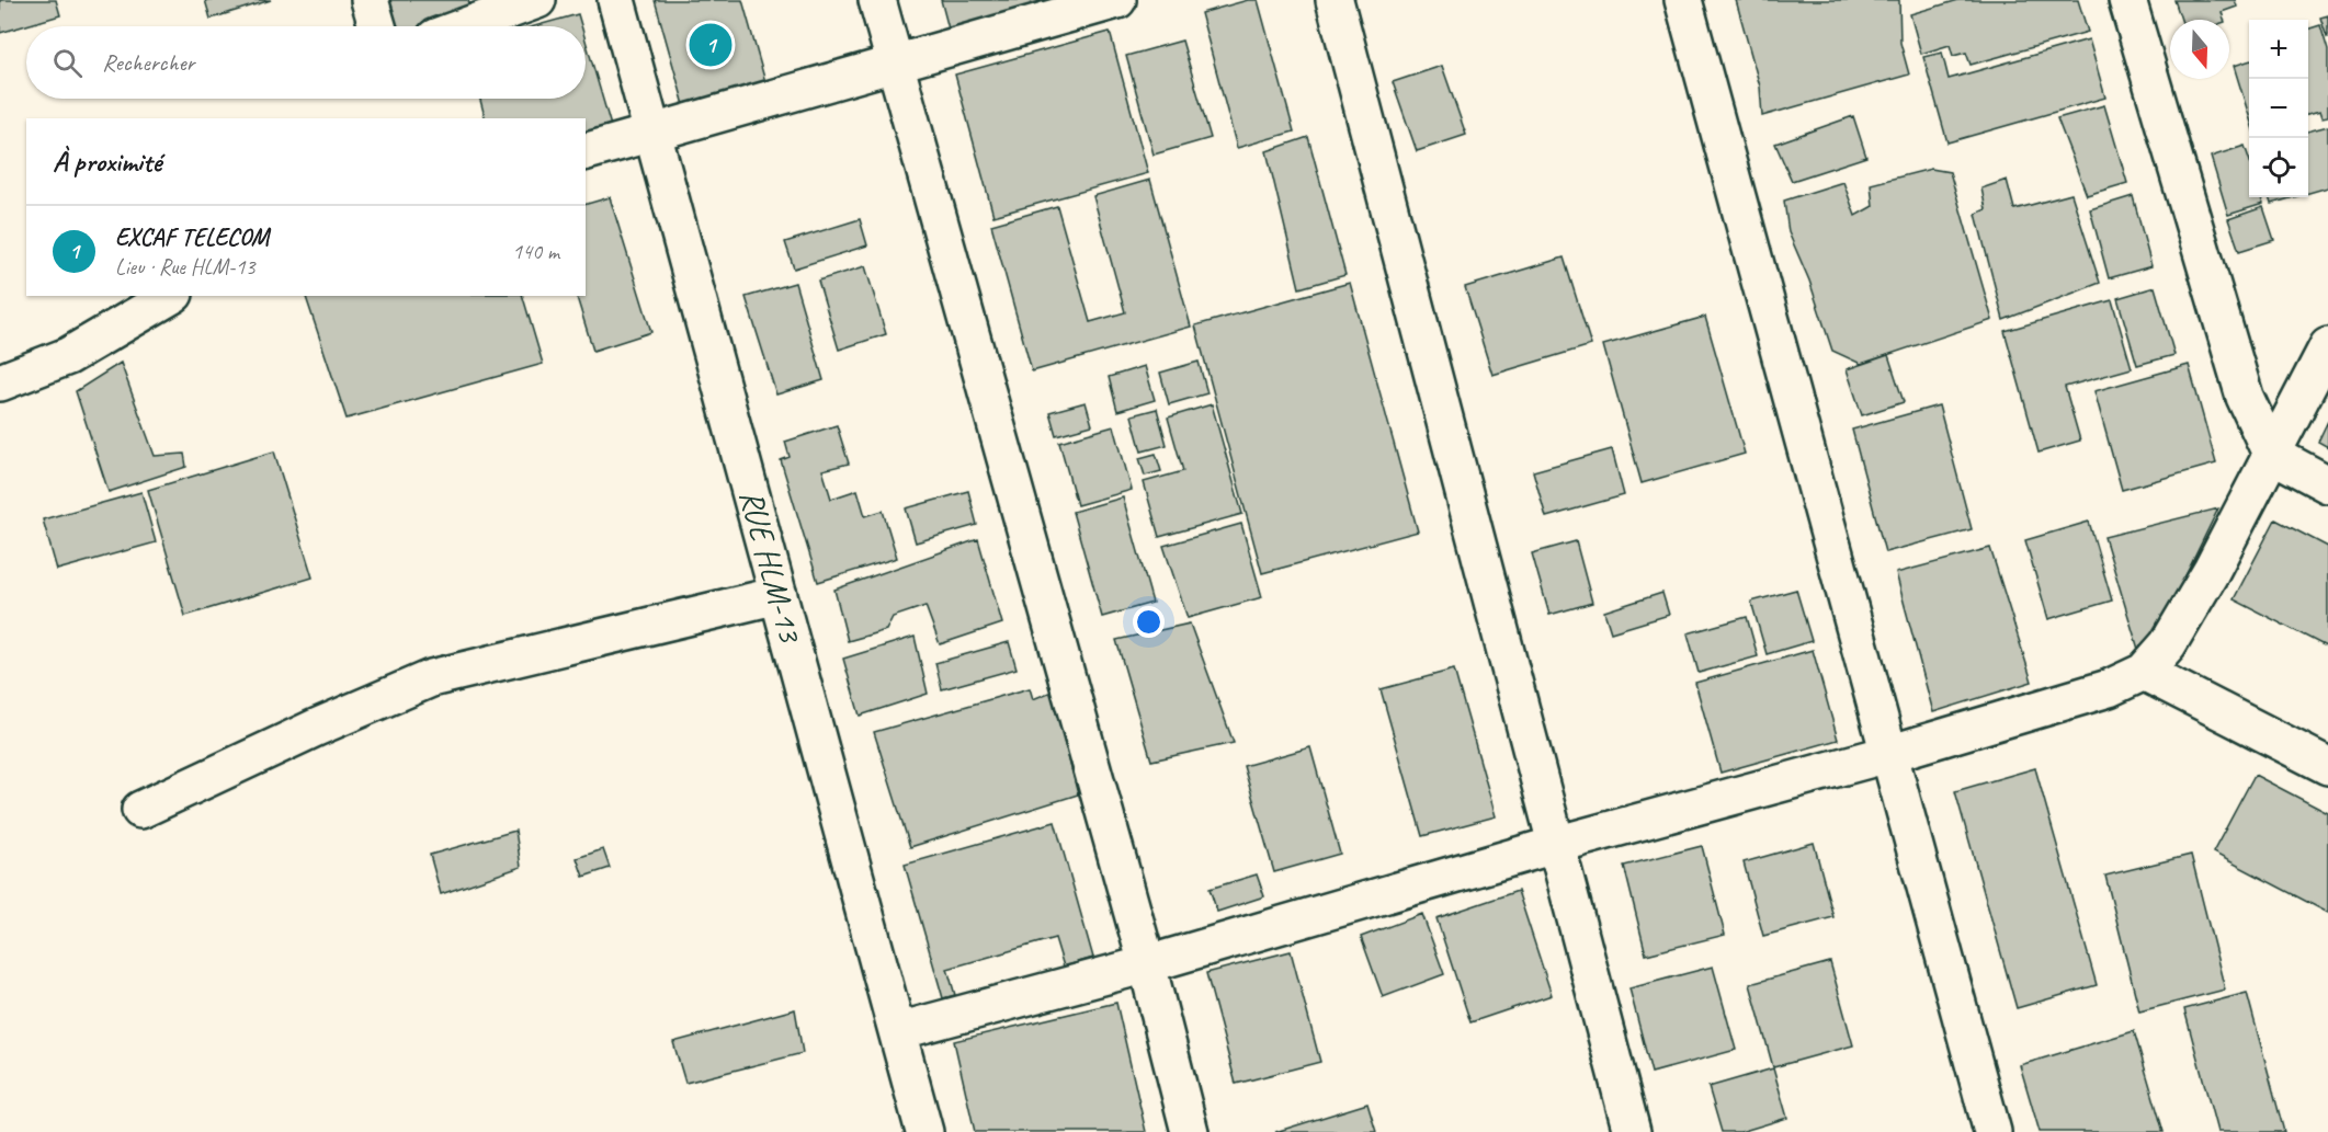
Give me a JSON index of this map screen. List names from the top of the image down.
{
  "streets": {
    "street": ["RUE HLM-13"]
  },
  "north": "bottom",
  "page": {
    "map_buttons": ["+", "−"],
    "pins": "1",
    "search": "Rechercher",
    "heading": "À proximité",
    "list": [
      {
        "mark": "1",
        "name": "EXCAF TELECOM",
        "note": "Lieu · Rue HLM-13",
        "value": "140 m"
      }
    ]
  }
}
